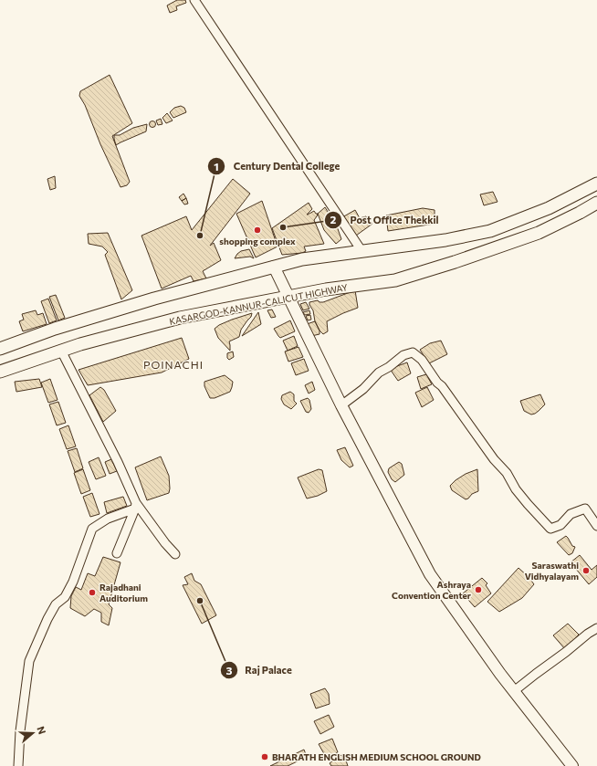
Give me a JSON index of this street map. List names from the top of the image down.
{
  "streets": {
    "highway": ["KASARGOD-KANNUR-CALICUT HIGHWAY"]
  },
  "districts": ["POINACHI"],
  "places": [
    "Post Office Thekkil",
    "shopping complex",
    "Century Dental College",
    "Saraswathi Vidhyalayam",
    "Ashraya Convention Center",
    "Rajadhani Auditorium",
    "Raj Palace",
    "BHARATH ENGLISH MEDIUM SCHOOL GROUND"
  ],
  "north": "right"
}
